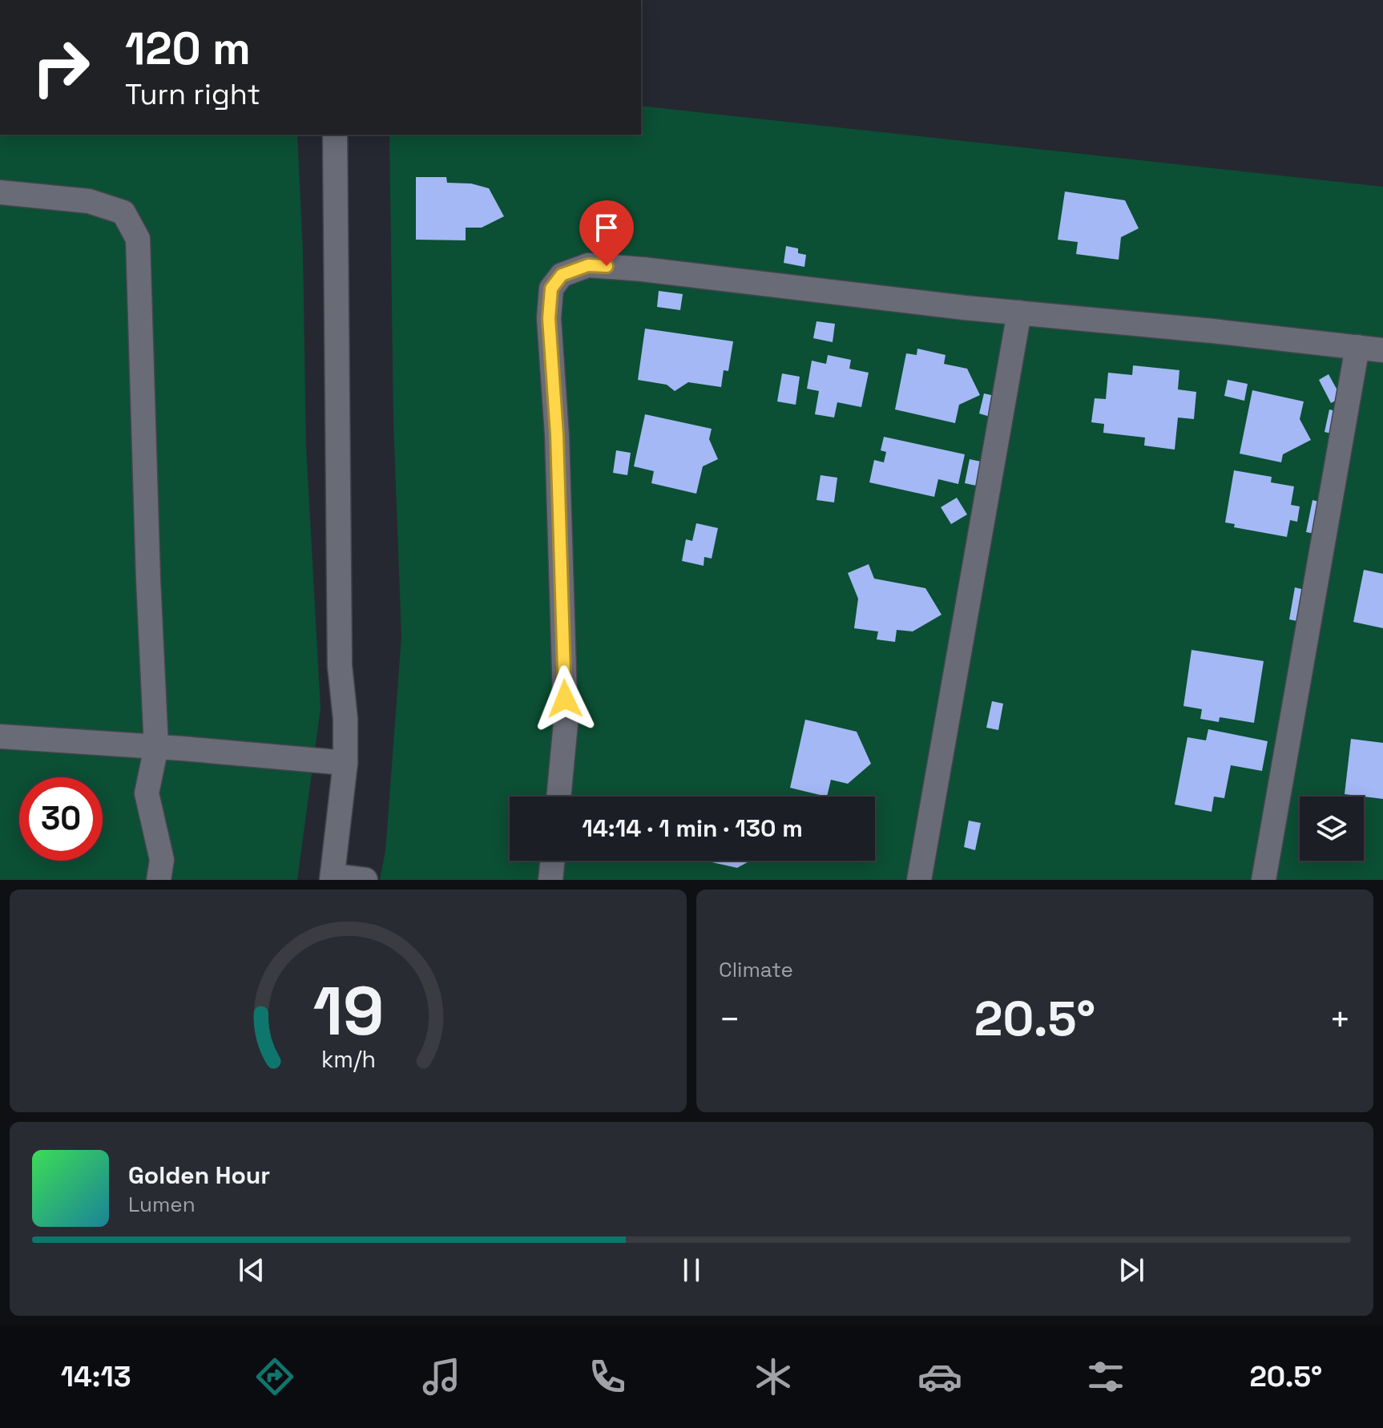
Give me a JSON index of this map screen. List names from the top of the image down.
{
  "page": {
    "turn": ["120 m", "Turn right"],
    "limit": "30",
    "trip": "14:14 · 1 min · 130 m",
    "tile": "Climate",
    "heat": ["−", "20.5°", "+"],
    "song": ["Golden Hour", "Lumen"],
    "tabs": ["14:13", "20.5°"],
    "gauge": ["19", "km/h"]
  }
}
